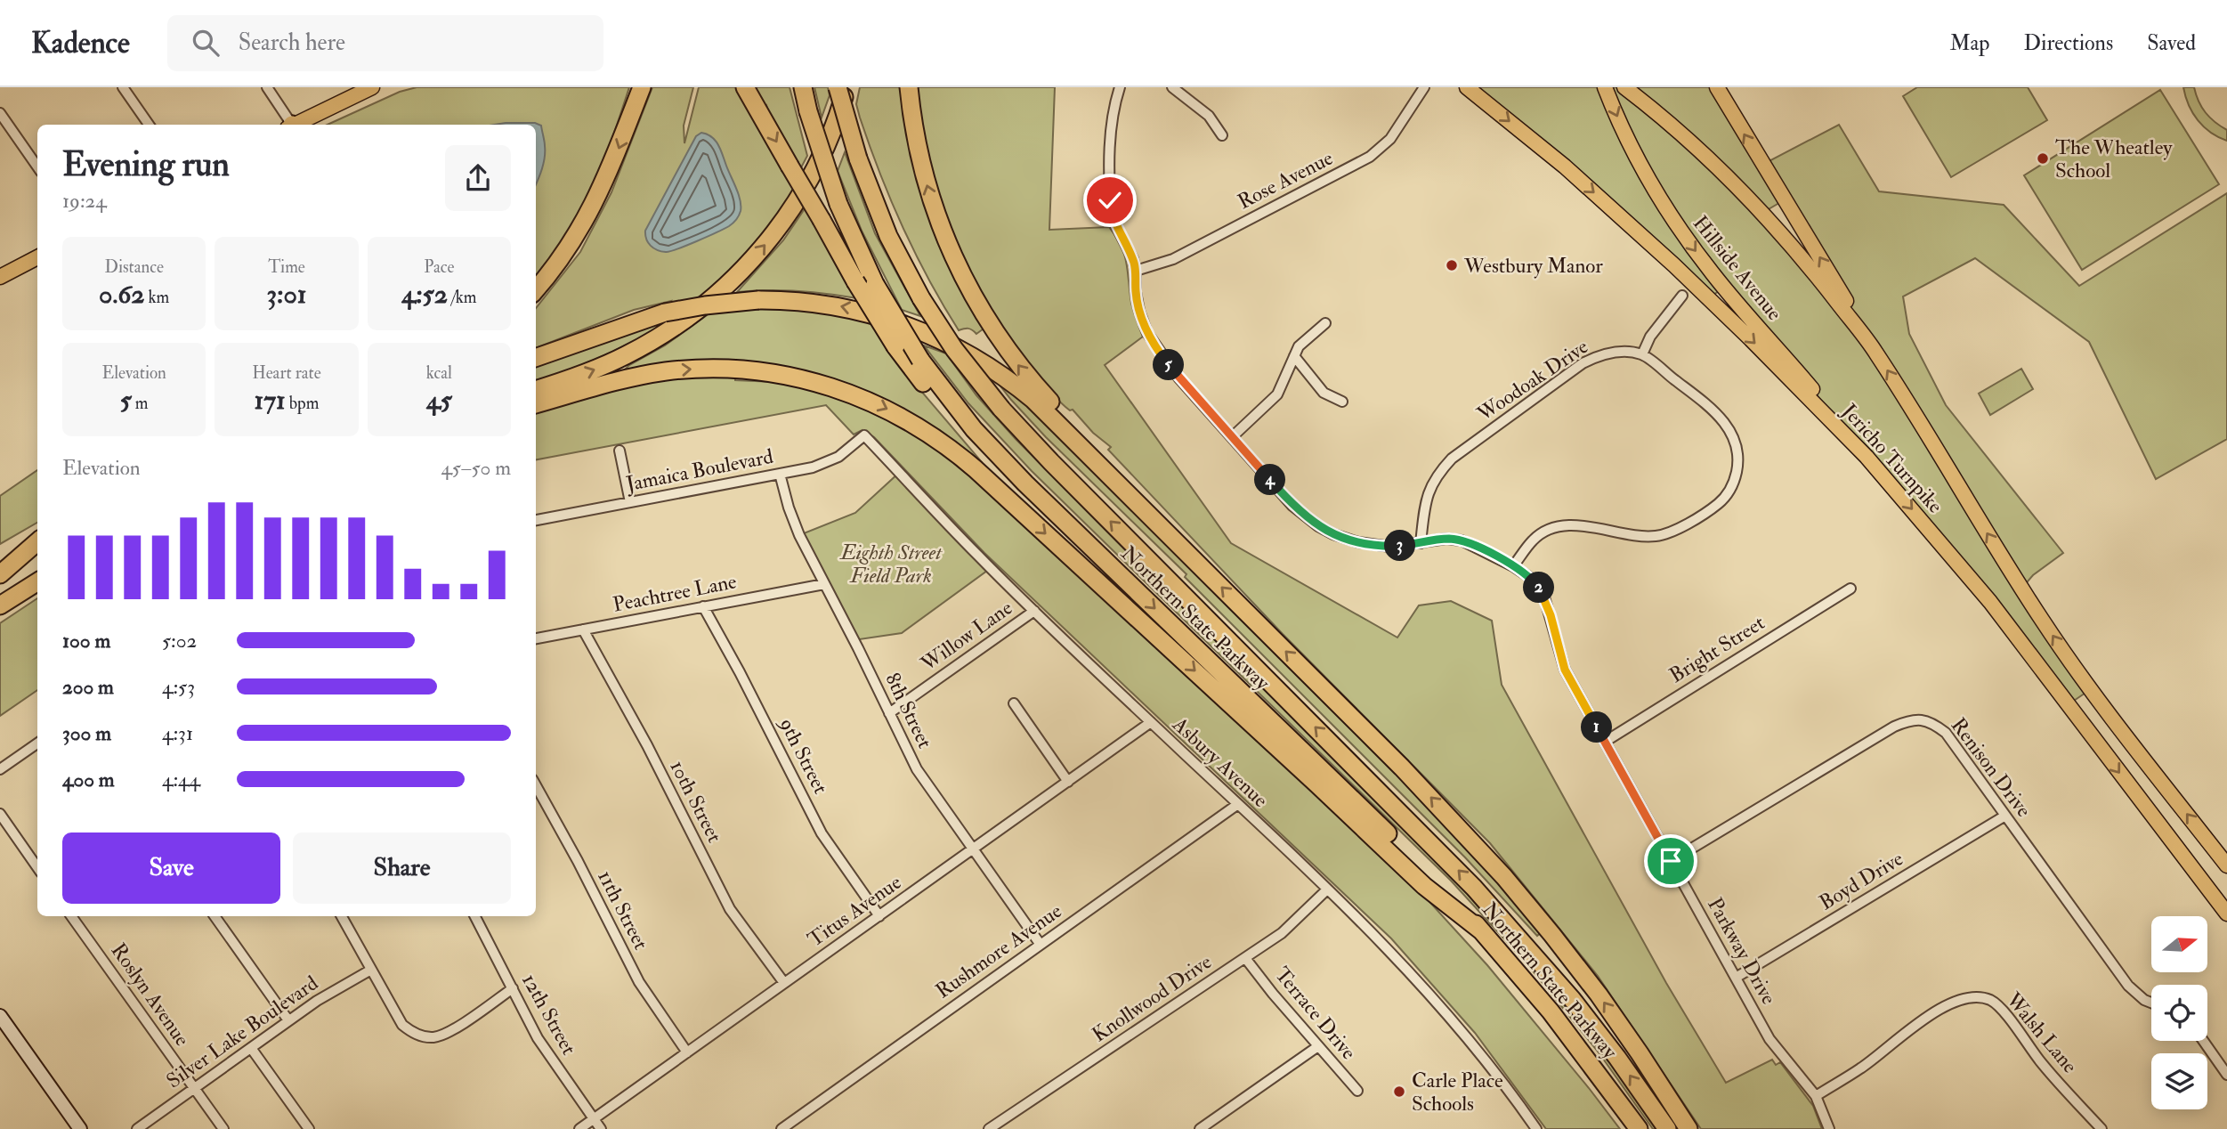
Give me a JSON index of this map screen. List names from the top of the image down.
{
  "streets": {
    "highway": ["Northern State Parkway"],
    "main road": ["Hillside Avenue", "Jericho Turnpike"],
    "street": [
      "Rose Avenue",
      "Woodoak Drive",
      "Jamaica Boulevard",
      "Peachtree Lane",
      "Willow Lane",
      "Bright Street",
      "8th Street",
      "9th Street",
      "Asbury Avenue",
      "Renison Drive",
      "10th Street",
      "Boyd Drive",
      "11th Street",
      "Titus Avenue",
      "Rushmore Avenue",
      "Parkway Drive",
      "Roslyn Avenue",
      "Knollwood Drive",
      "Terrace Drive",
      "12th Street",
      "Silver Lake Boulevard",
      "Walsh Lane"
    ]
  },
  "crossings": [
    ["Rose Avenue", "Parkway Drive"],
    ["Hillside Avenue", "Jericho Turnpike"],
    ["Woodoak Drive", "Parkway Drive"],
    ["Jamaica Boulevard", "8th Street"],
    ["Jamaica Boulevard", "Asbury Avenue"],
    ["Peachtree Lane", "8th Street"],
    ["Peachtree Lane", "9th Street"],
    ["Peachtree Lane", "10th Street"],
    ["Willow Lane", "8th Street"],
    ["Willow Lane", "Asbury Avenue"],
    ["Bright Street", "Parkway Drive"],
    ["8th Street", "Titus Avenue"],
    ["8th Street", "Rushmore Avenue"],
    ["9th Street", "Titus Avenue"],
    ["Asbury Avenue", "Titus Avenue"],
    ["Asbury Avenue", "Rushmore Avenue"],
    ["Asbury Avenue", "Knollwood Drive"],
    ["Renison Drive", "Boyd Drive"],
    ["Renison Drive", "Parkway Drive"],
    ["10th Street", "Titus Avenue"],
    ["Boyd Drive", "Parkway Drive"],
    ["11th Street", "Titus Avenue"],
    ["Titus Avenue", "12th Street"],
    ["Parkway Drive", "Walsh Lane"],
    ["Roslyn Avenue", "Silver Lake Boulevard"],
    ["Knollwood Drive", "Terrace Drive"]
  ],
  "parks": ["Eighth Street Field Park"],
  "places": ["The Wheatley School", "Westbury Manor", "Carle Place Schools"],
  "north": "right",
  "page": {
    "header": "Kadence",
    "search": "Search here",
    "nav": ["Map", "Directions", "Saved"],
    "heading": ["Evening run", "19:24"],
    "stats": [
      ["Distance", "0.62 km"],
      ["Time", "3:01"],
      ["Pace", "4:52 /km"],
      ["Elevation", "5 m"],
      ["Heart rate", "171 bpm"],
      ["kcal", "45"]
    ],
    "pins": [
      "5",
      "4",
      "3",
      "2",
      "1"
    ],
    "chart": ["Elevation", "45–50 m"],
    "list": [
      {
        "name": "100 m",
        "note": "5:02"
      },
      {
        "name": "200 m",
        "note": "4:53"
      },
      {
        "name": "300 m",
        "note": "4:31"
      },
      {
        "name": "400 m",
        "note": "4:44"
      }
    ],
    "buttons": ["Save", "Share"]
  }
}
